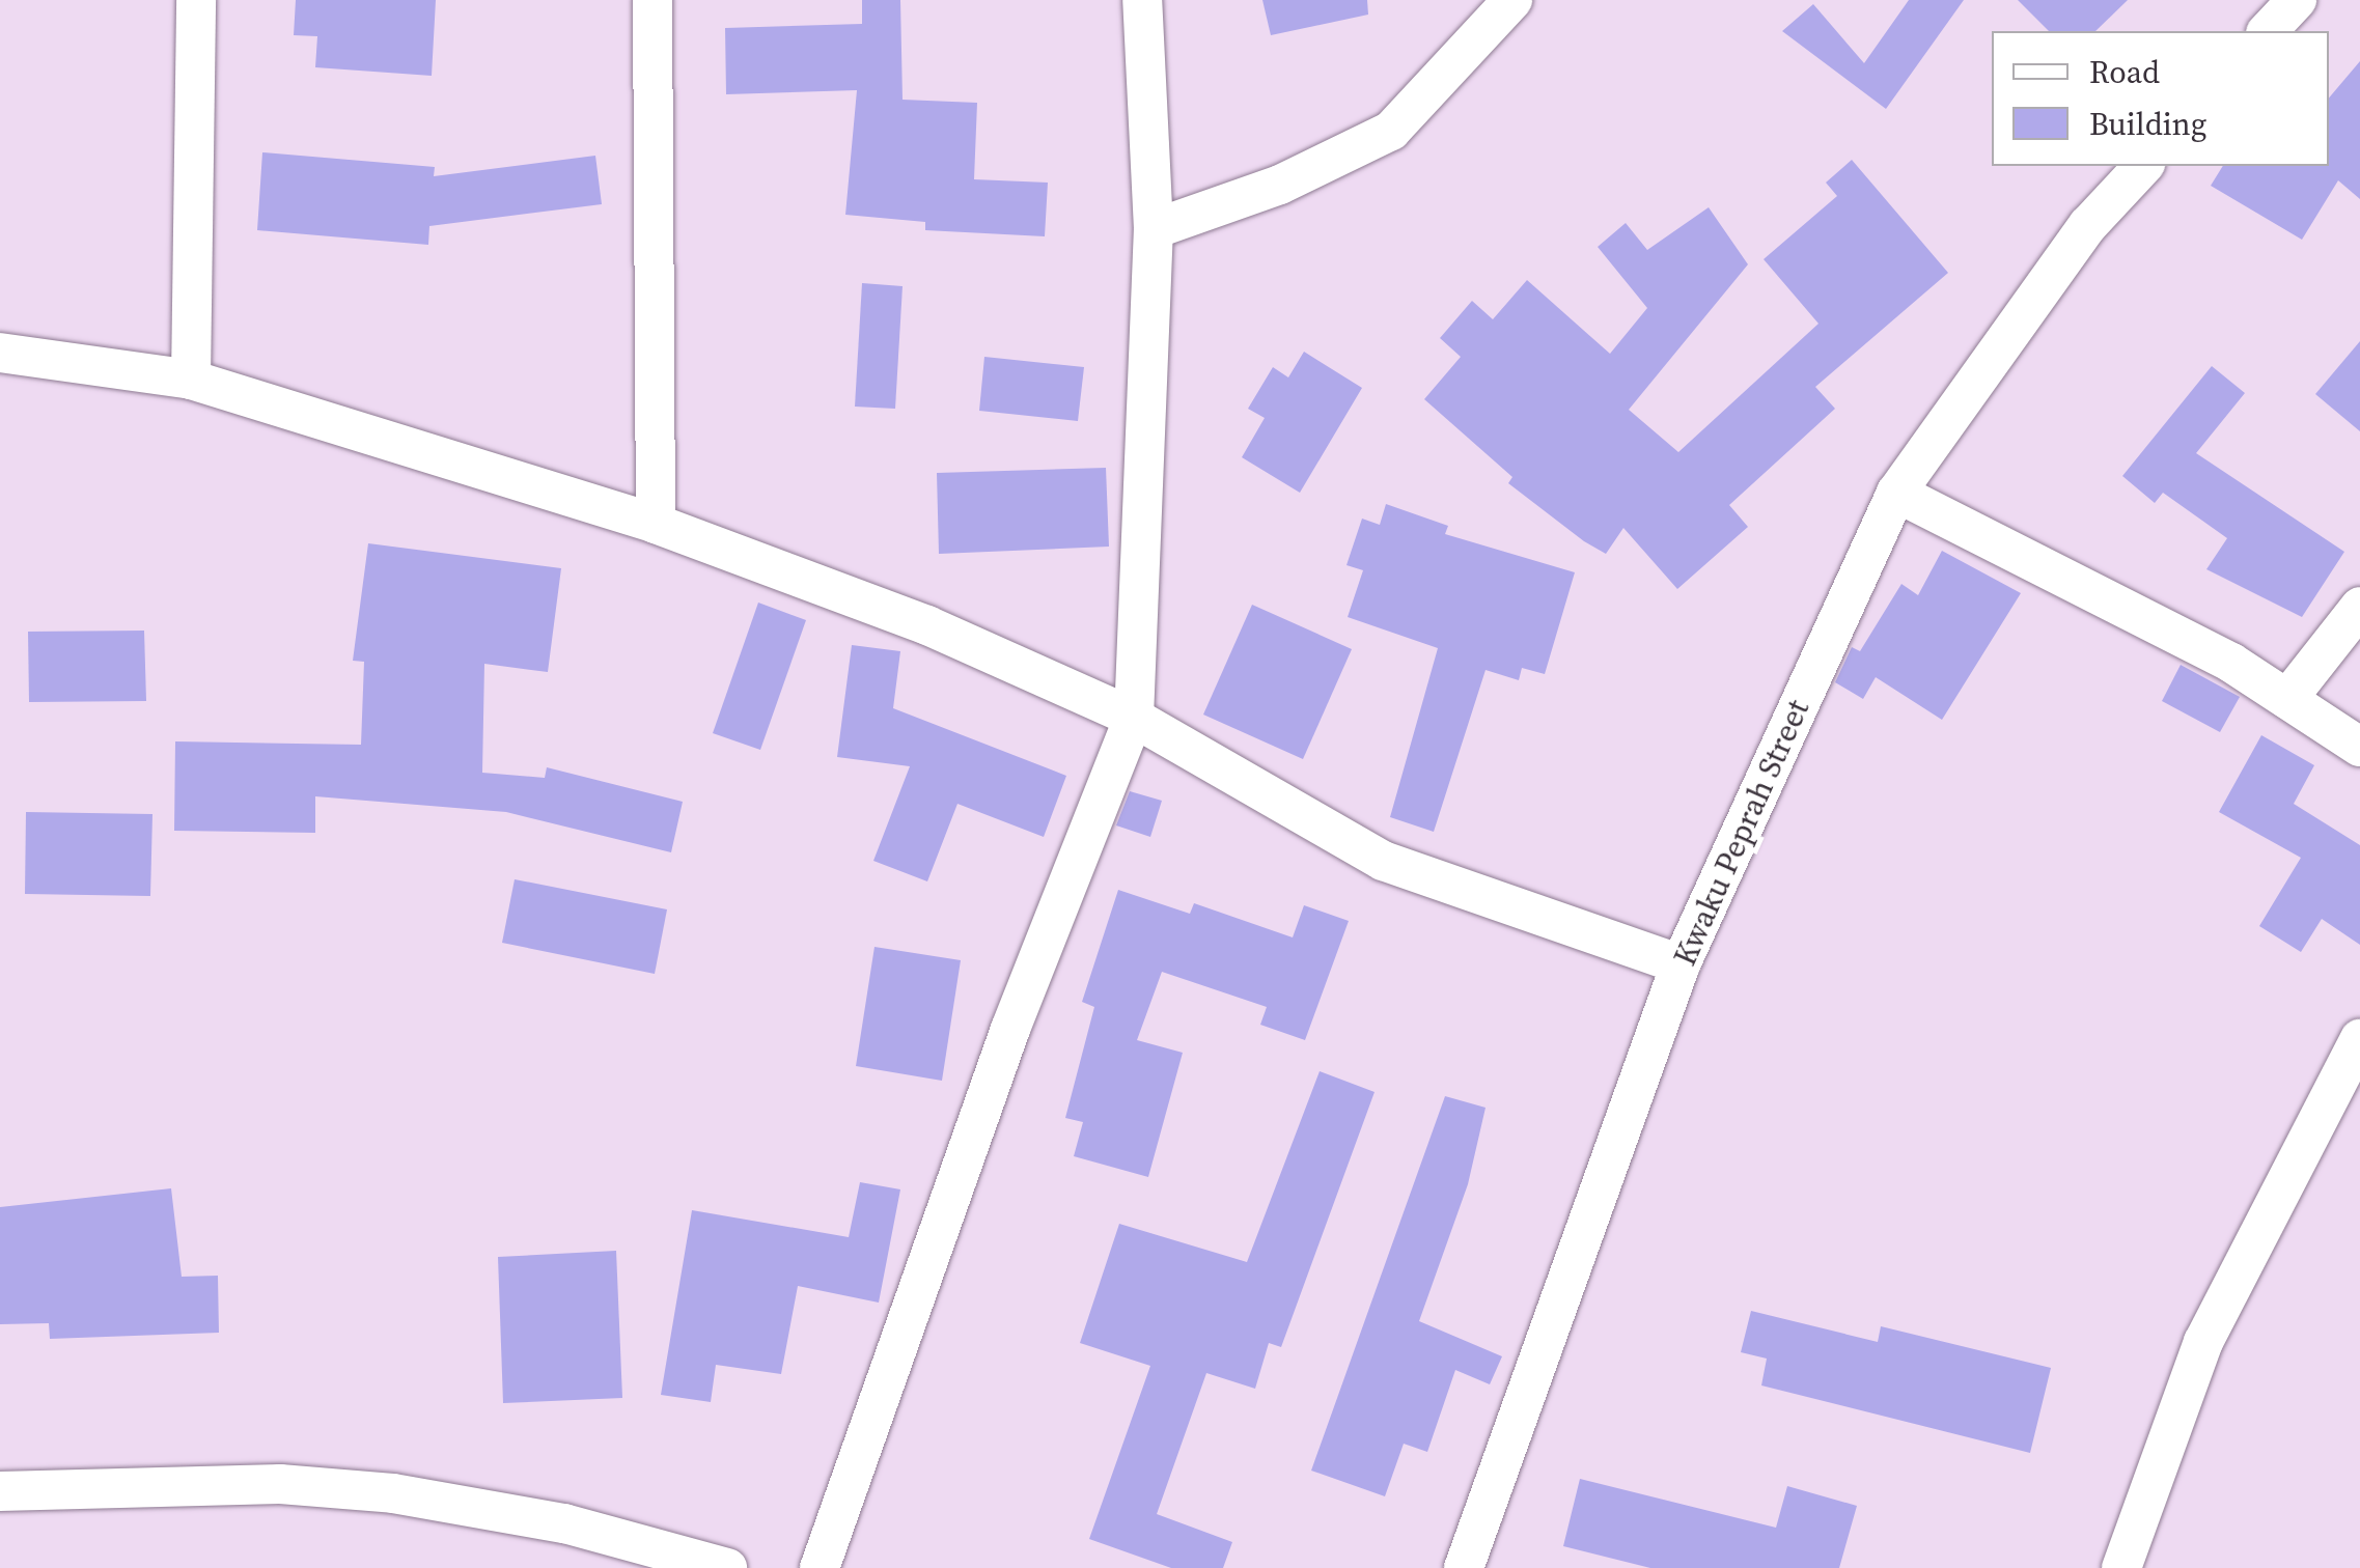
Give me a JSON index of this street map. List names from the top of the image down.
{
  "streets": {
    "street": ["Kwaku Peprah Street"]
  },
  "legend": ["Road", "Building"]
}
